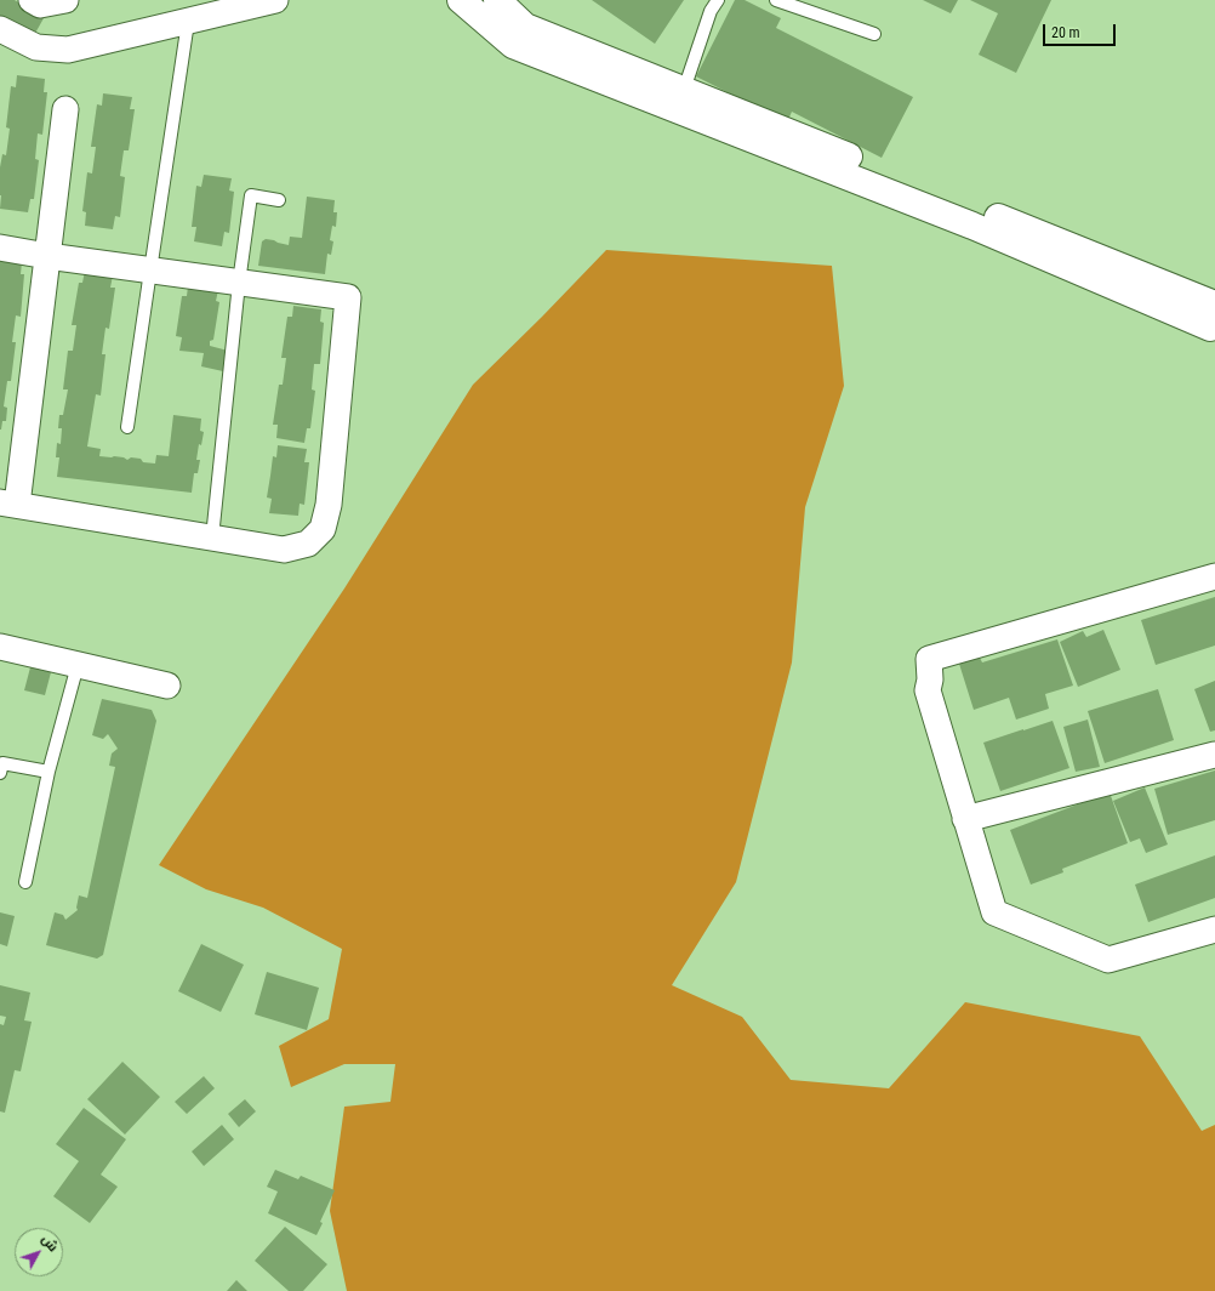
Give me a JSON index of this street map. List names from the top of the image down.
{
  "scale_bar": "20 m",
  "north": "top right"
}
